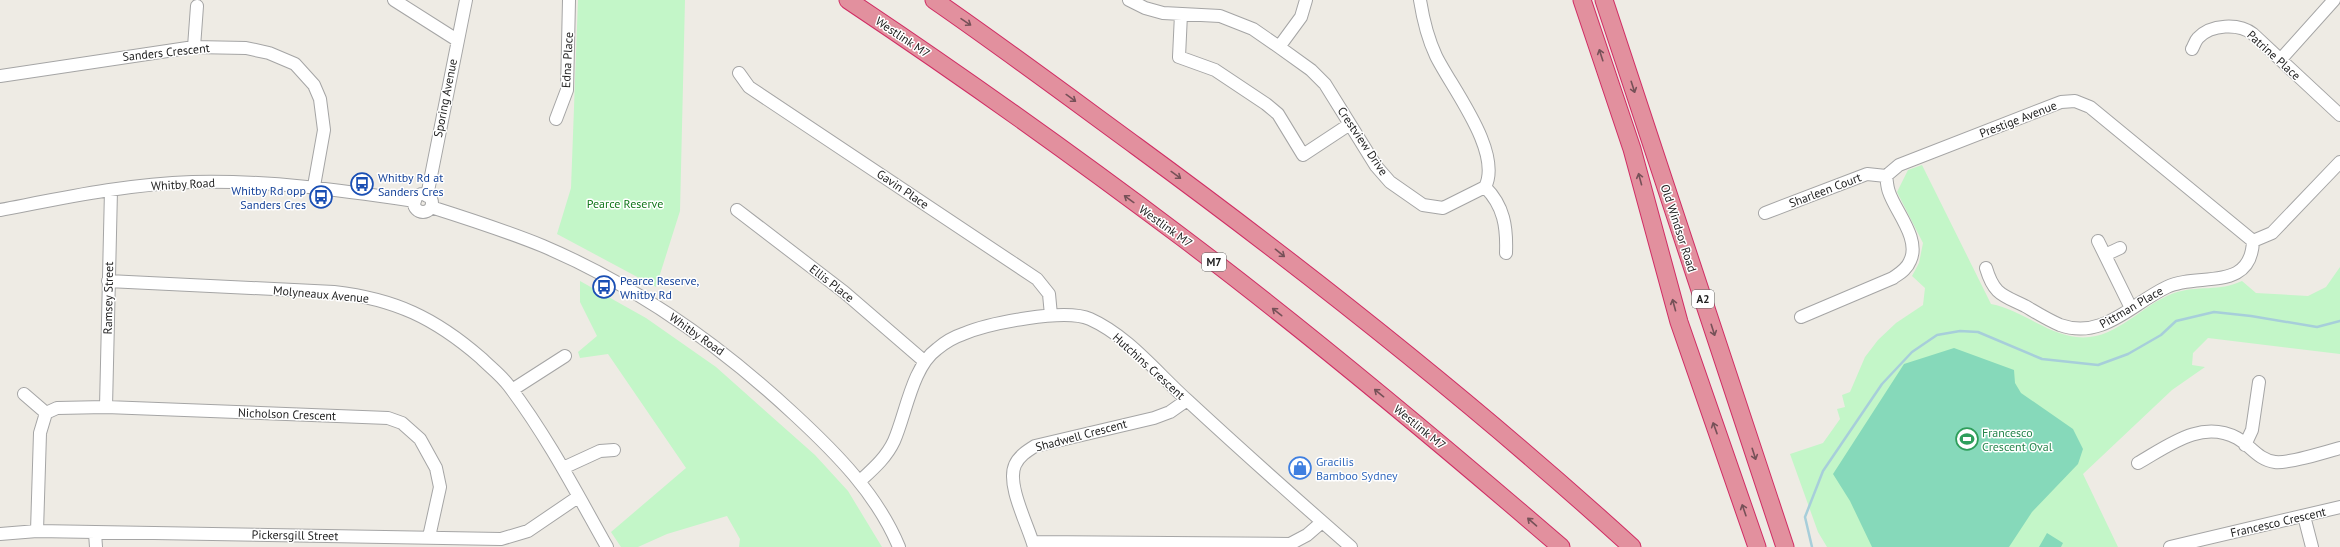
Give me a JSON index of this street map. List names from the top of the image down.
{
  "streets": {
    "highway": [
      "Westlink M7",
      "Old Windsor Road",
      "M7",
      "A2"
    ],
    "street": [
      "Sanders Crescent",
      "Patrine Place",
      "Edna Place",
      "Sporing Avenue",
      "Prestige Avenue",
      "Crestview Drive",
      "Whitby Road",
      "Gavin Place",
      "Sharleen Court",
      "Ellis Place",
      "Molyneaux Avenue",
      "Ramsey Street",
      "Pittman Place",
      "Hutchins Crescent",
      "Nicholson Crescent",
      "Shadwell Crescent",
      "Francesco Crescent",
      "Pickersgill Street"
    ]
  },
  "crossings": [
    ["Sanders Crescent", "Whitby Road"],
    ["Sporing Avenue", "Whitby Road"],
    ["Prestige Avenue", "Sharleen Court"],
    ["Prestige Avenue", "Pittman Place"],
    ["Whitby Road", "Ramsey Street"],
    ["Whitby Road", "Hutchins Crescent"],
    ["Gavin Place", "Hutchins Crescent"],
    ["Ellis Place", "Hutchins Crescent"],
    ["Molyneaux Avenue", "Ramsey Street"],
    ["Molyneaux Avenue", "Pickersgill Street"],
    ["Ramsey Street", "Nicholson Crescent"],
    ["Hutchins Crescent", "Shadwell Crescent"],
    ["Nicholson Crescent", "Pickersgill Street"]
  ],
  "parks": ["Pearce Reserve"],
  "places": {
    "bus stop": ["Whitby Rd at Sanders Cres", "Whitby Rd opp Sanders Cres", "Pearce Reserve, Whitby Rd"],
    "sports": ["Francesco Crescent Oval"],
    "shop": ["Gracilis Bamboo Sydney"]
  }
}
